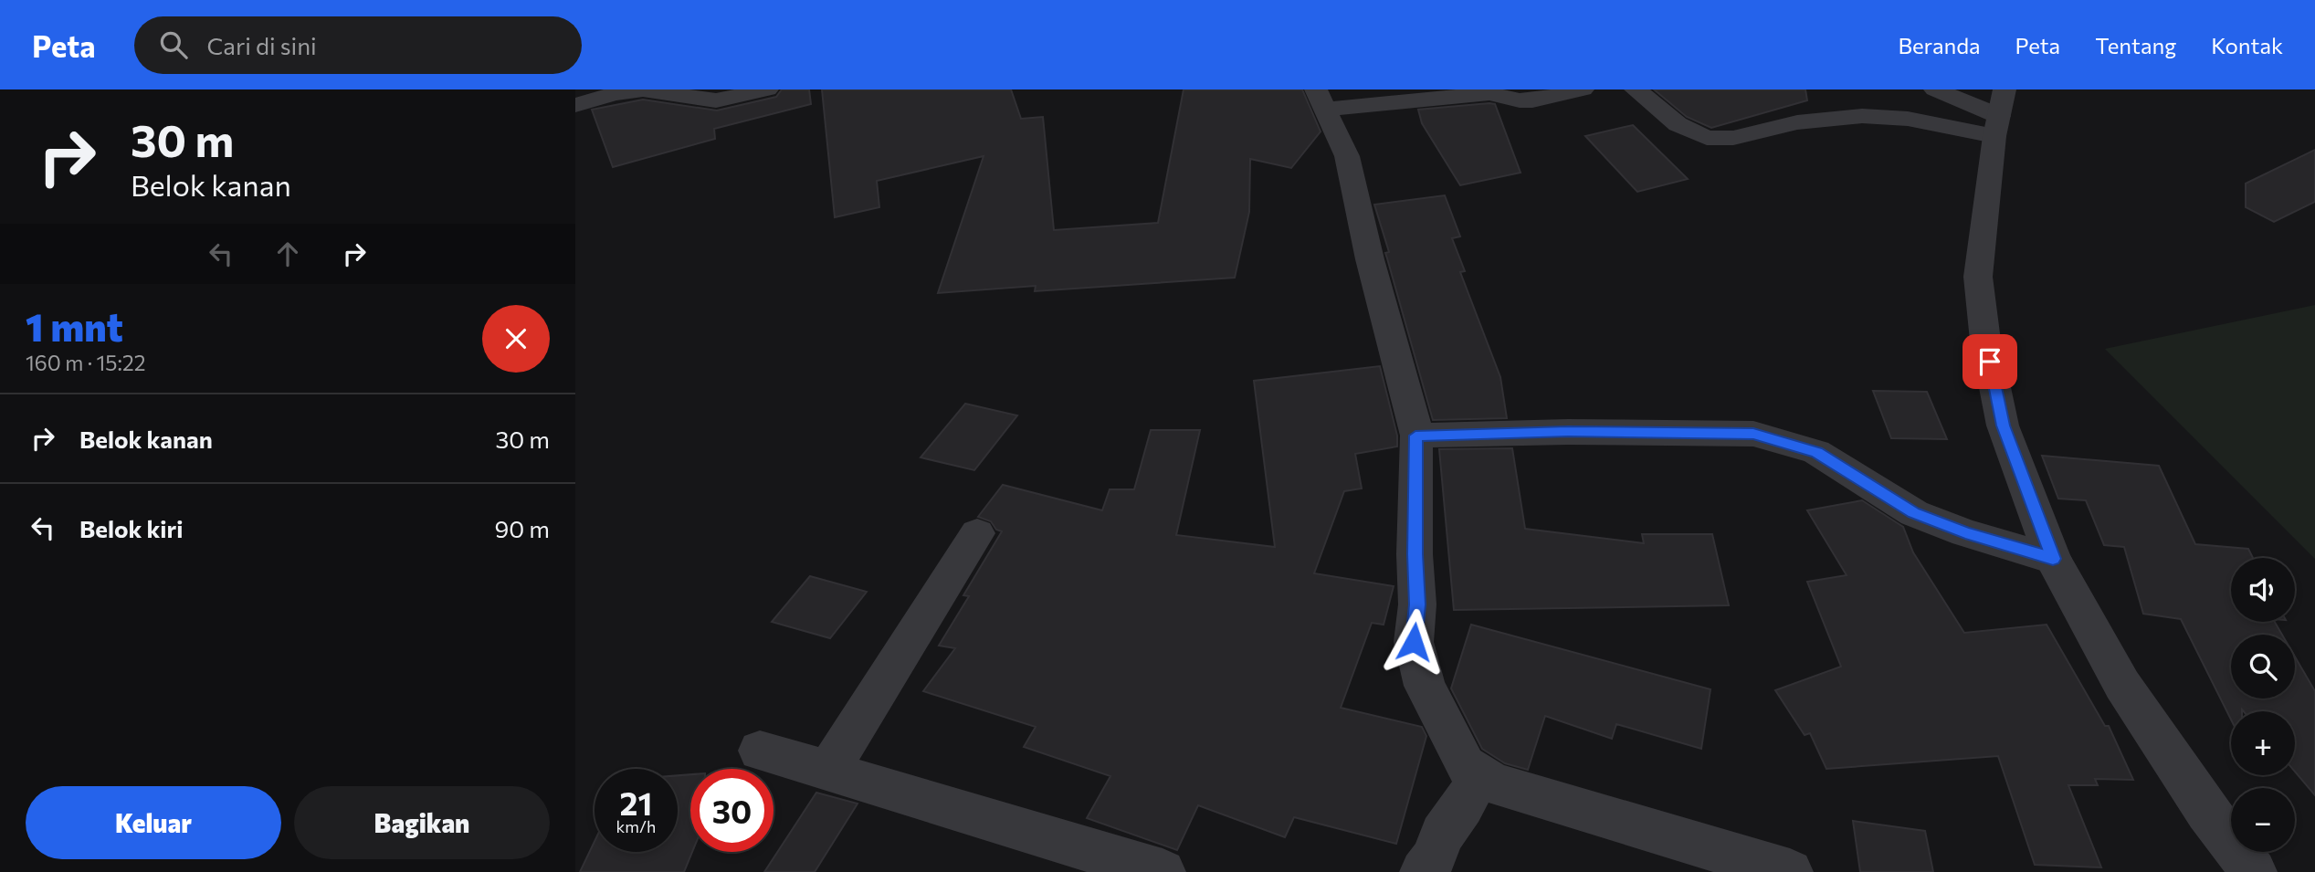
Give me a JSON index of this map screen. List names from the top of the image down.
{
  "page": {
    "header": "Peta",
    "search": "Cari di sini",
    "nav": [
      "Beranda",
      "Peta",
      "Tentang",
      "Kontak"
    ],
    "turn": ["30 m", "Belok kanan"],
    "heading": ["1 mnt", "160 m · 15:22"],
    "list": [
      {
        "name": "Belok kanan",
        "value": "30 m"
      },
      {
        "name": "Belok kiri",
        "value": "90 m"
      }
    ],
    "map_buttons": ["+", "−"],
    "speed": "21 km/h",
    "limit": "30",
    "buttons": ["Keluar", "Bagikan"]
  }
}
